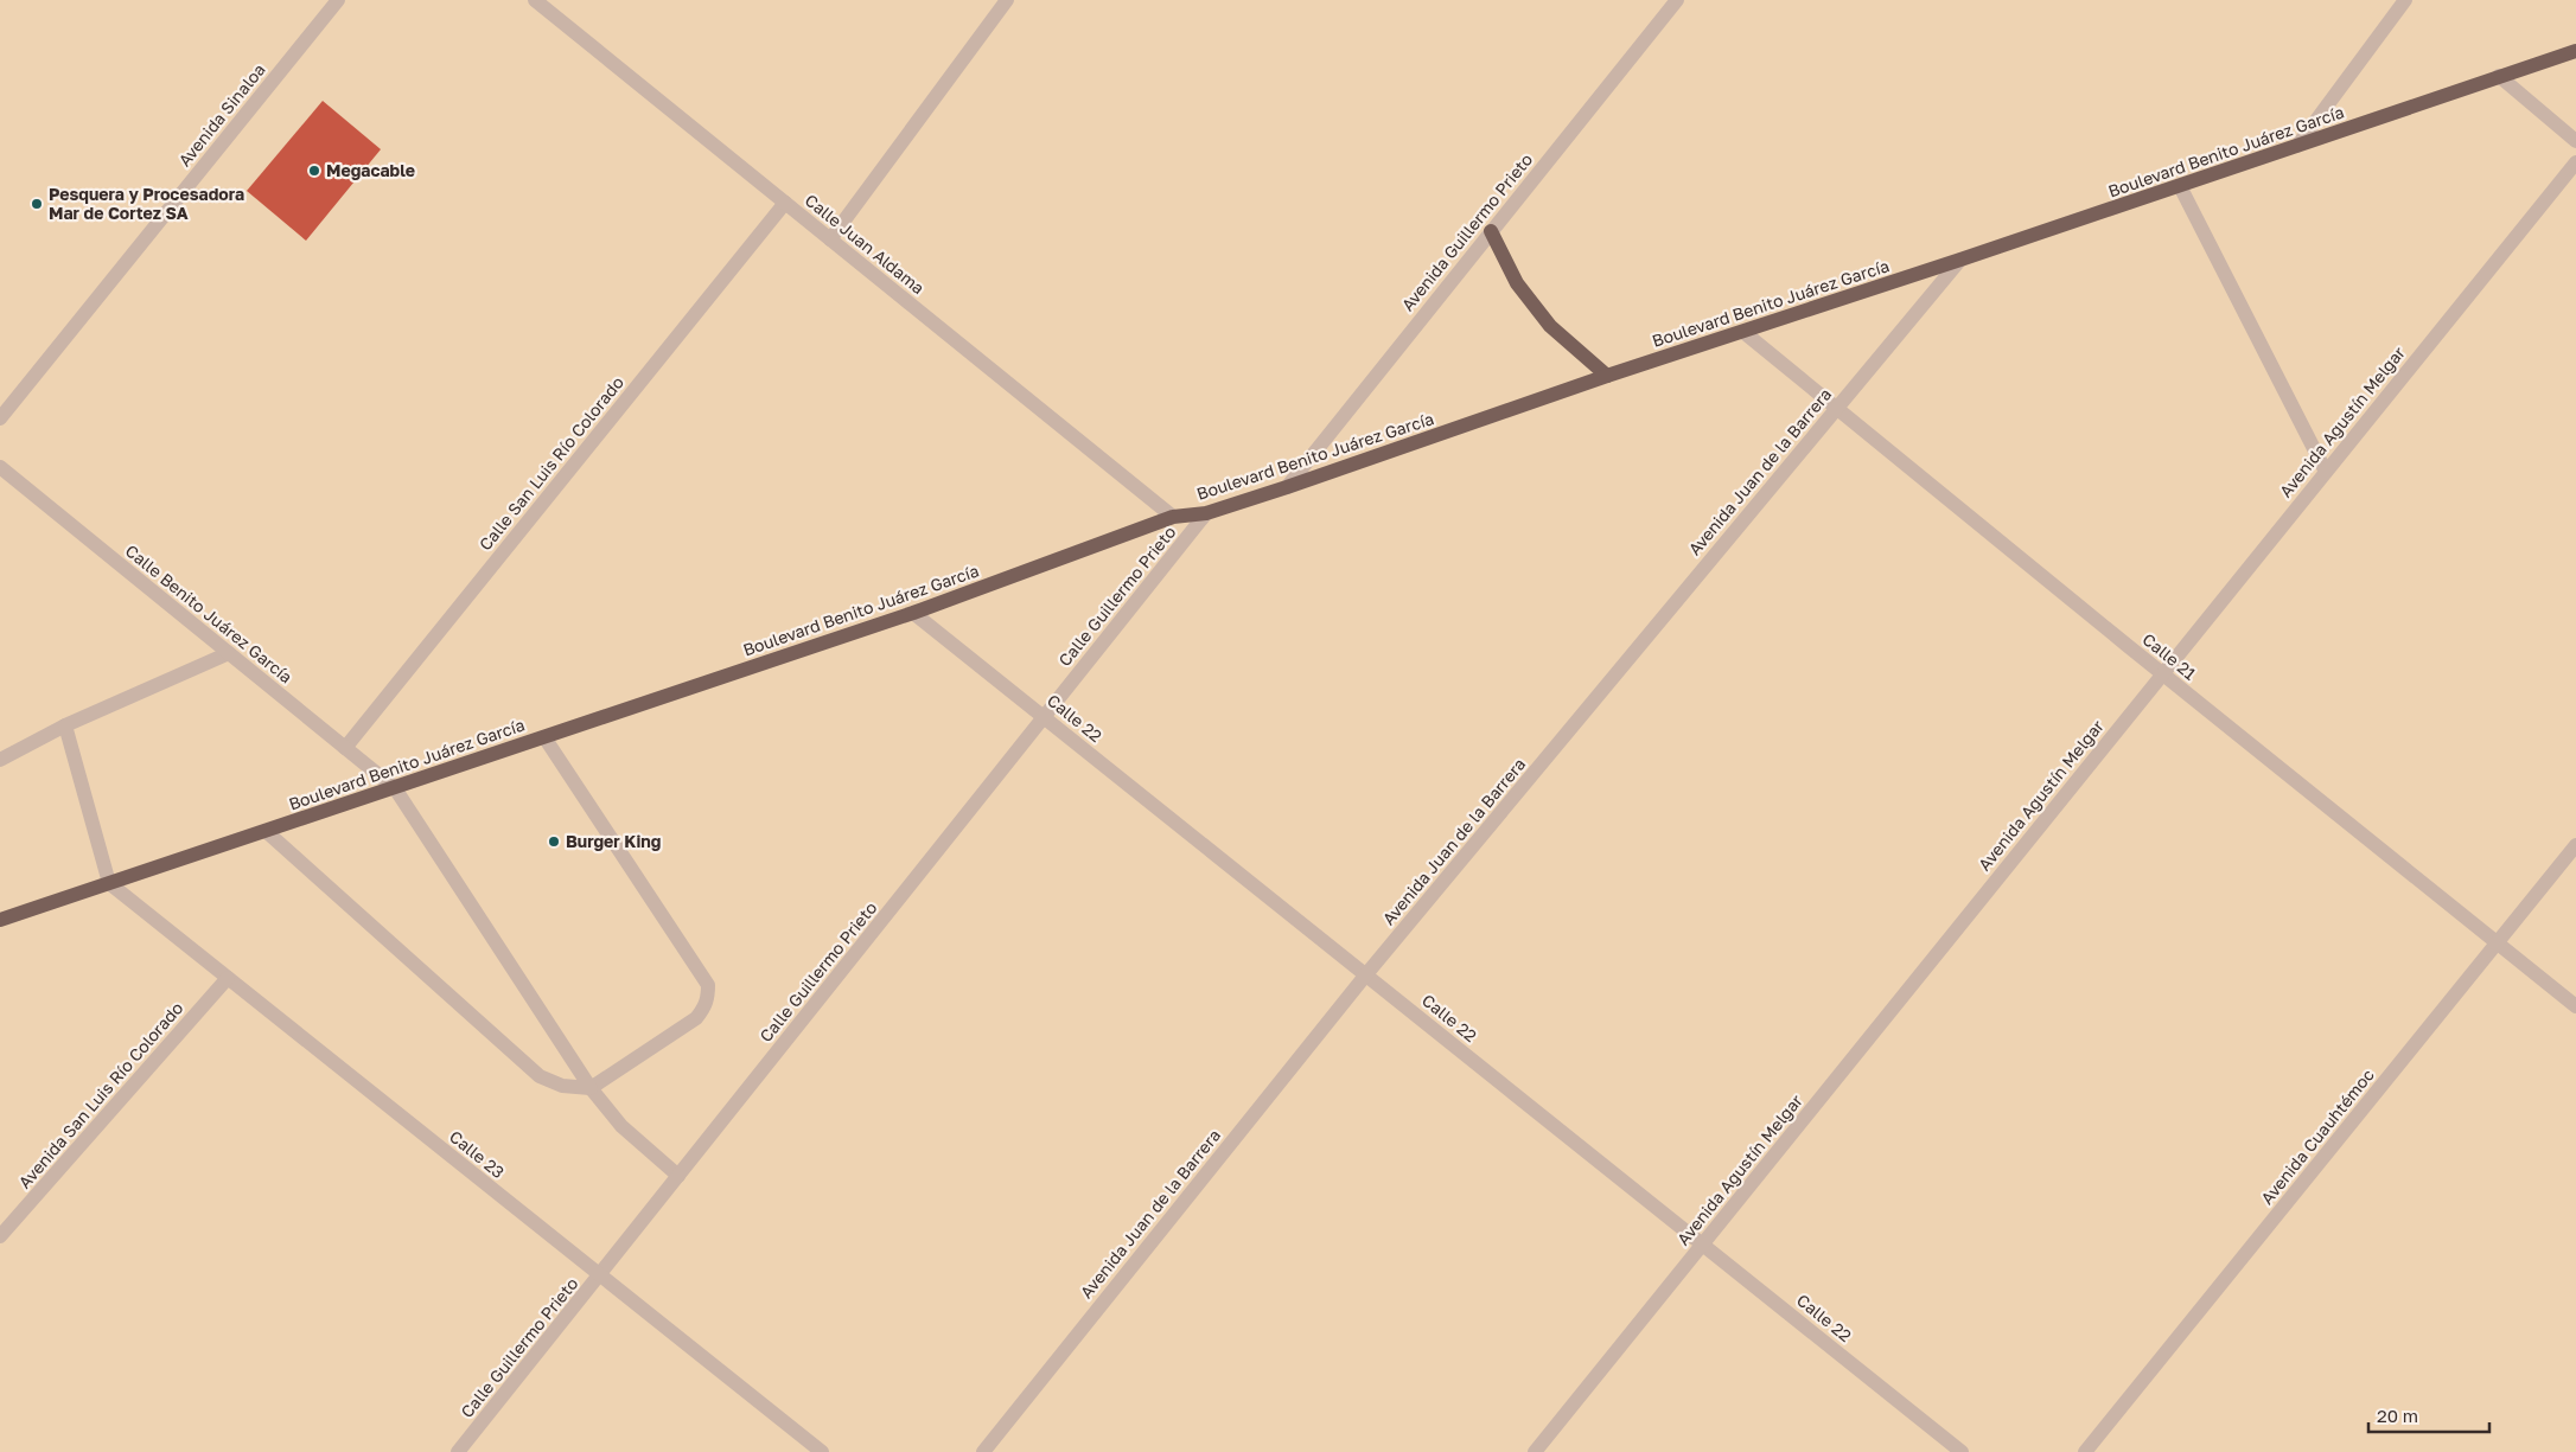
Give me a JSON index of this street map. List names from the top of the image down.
{
  "streets": {
    "main road": ["Boulevard Benito Juárez García"],
    "street": [
      "Avenida Sinaloa",
      "Avenida Guillermo Prieto",
      "Calle Juan Aldama",
      "Avenida Agustín Melgar",
      "Calle San Luis Río Colorado",
      "Avenida Juan de la Barrera",
      "Calle Guillermo Prieto",
      "Calle Benito Juárez García",
      "Calle 21",
      "Calle 22",
      "Avenida San Luis Río Colorado",
      "Avenida Cuauhtémoc",
      "Calle 23"
    ]
  },
  "crossings": [
    ["Boulevard Benito Juárez García", "Avenida Guillermo Prieto"],
    ["Boulevard Benito Juárez García", "Calle Juan Aldama"],
    ["Boulevard Benito Juárez García", "Avenida Juan de la Barrera"],
    ["Boulevard Benito Juárez García", "Calle Guillermo Prieto"],
    ["Boulevard Benito Juárez García", "Calle Benito Juárez García"],
    ["Boulevard Benito Juárez García", "Calle 21"],
    ["Boulevard Benito Juárez García", "Calle 22"],
    ["Boulevard Benito Juárez García", "Calle 23"],
    ["Calle Juan Aldama", "Calle San Luis Río Colorado"],
    ["Avenida Agustín Melgar", "Calle 21"],
    ["Avenida Agustín Melgar", "Calle 22"],
    ["Calle San Luis Río Colorado", "Calle Benito Juárez García"],
    ["Avenida Juan de la Barrera", "Calle 21"],
    ["Avenida Juan de la Barrera", "Calle 22"],
    ["Calle Guillermo Prieto", "Calle Benito Juárez García"],
    ["Calle Guillermo Prieto", "Calle 22"],
    ["Calle Guillermo Prieto", "Calle 23"],
    ["Calle 21", "Avenida Cuauhtémoc"],
    ["Avenida San Luis Río Colorado", "Calle 23"]
  ],
  "places": ["Megacable", "Pesquera y Procesadora Mar de Cortez SA", "Burger King"],
  "scale_bar": "20 m"
}
